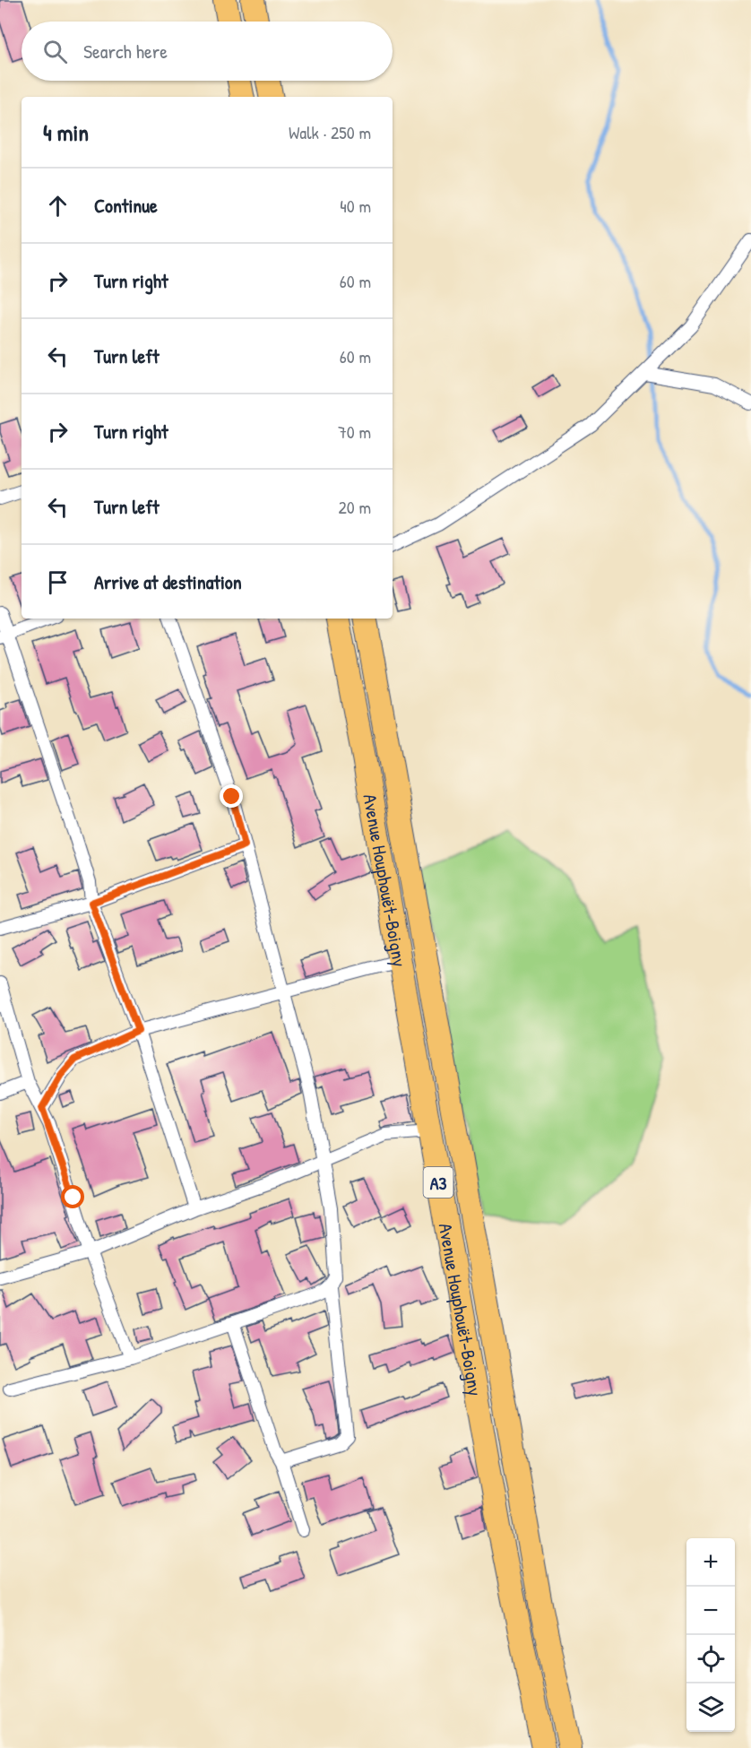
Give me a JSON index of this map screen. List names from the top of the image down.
{
  "streets": {
    "highway": ["Avenue Houphouët-Boigny", "A3"]
  },
  "page": {
    "search": "Search here",
    "heading": ["4 min", "Walk · 250 m"],
    "list": [
      ["Continue", "40 m"],
      ["Turn right", "60 m"],
      ["Turn left", "60 m"],
      ["Turn right", "70 m"],
      ["Turn left", "20 m"],
      "Arrive at destination"
    ],
    "map_buttons": ["+", "−"]
  }
}
